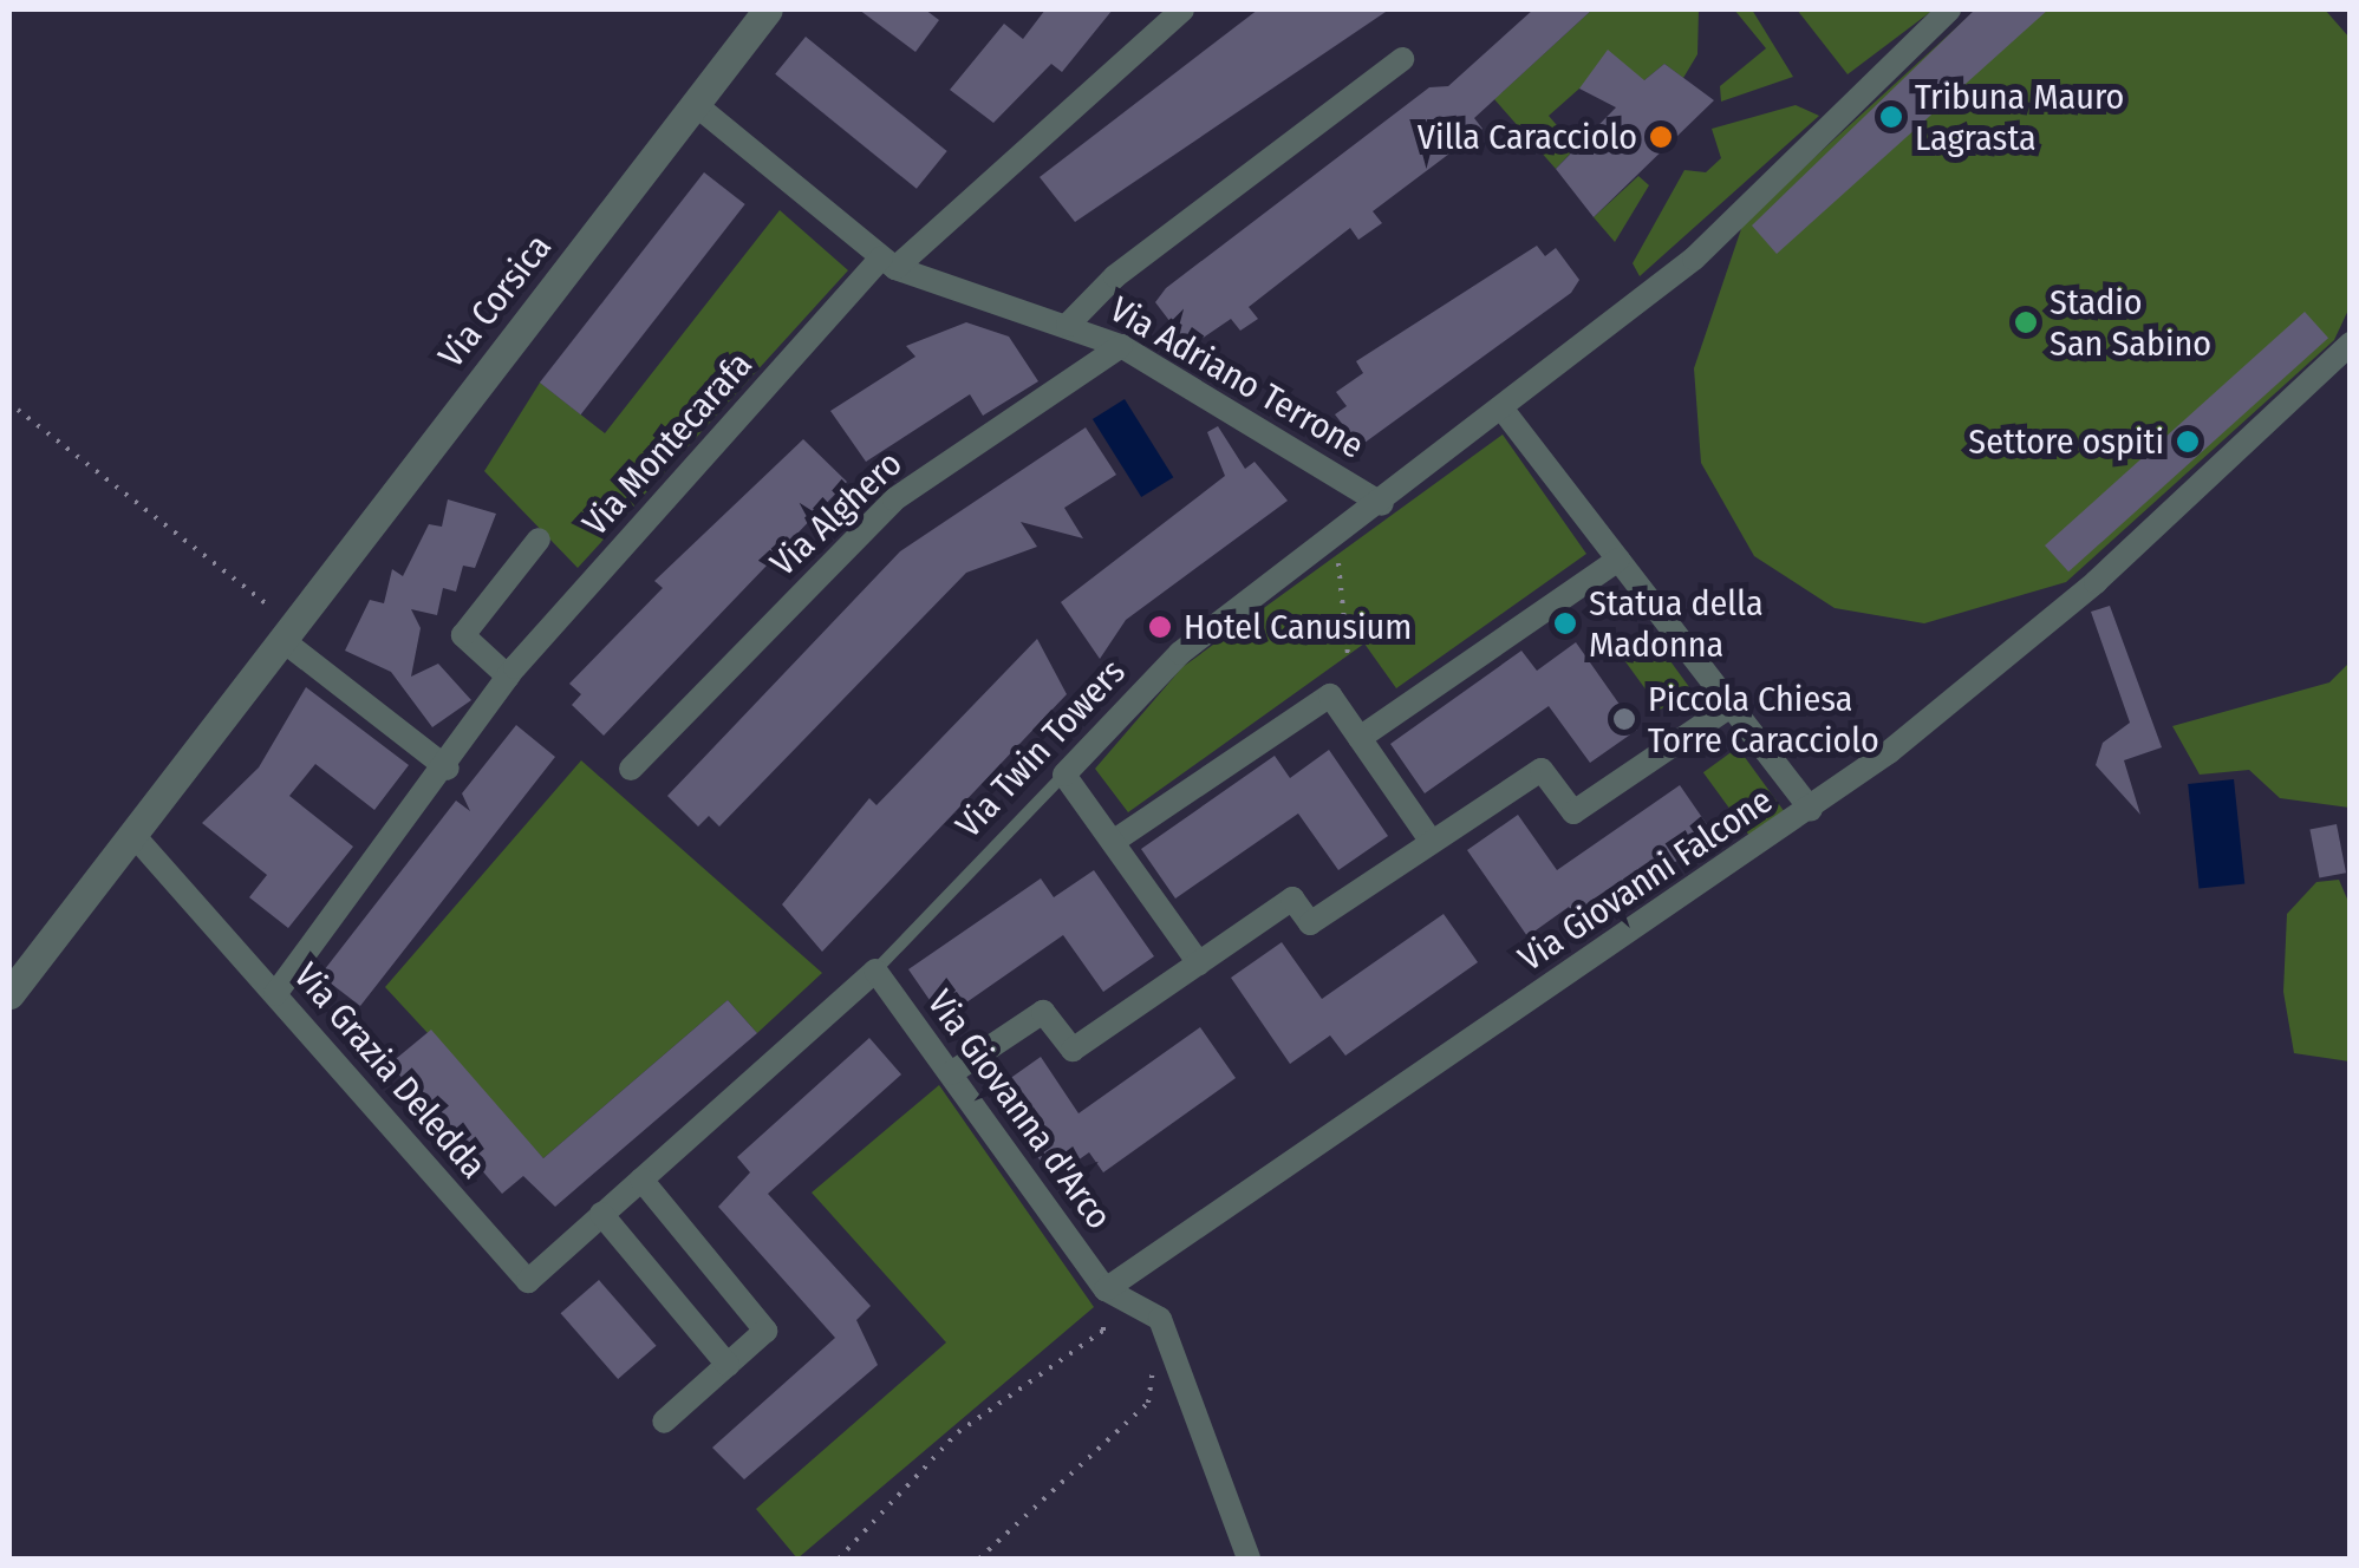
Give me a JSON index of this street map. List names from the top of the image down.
{
  "streets": {
    "street": [
      "Via Corsica",
      "Via Adriano Terrone",
      "Via Montecarafa",
      "Via Alghero",
      "Via Twin Towers",
      "Via Giovanni Falcone",
      "Via Grazia Deledda",
      "Via Giovanna d'Arco"
    ]
  },
  "crossings": [
    ["Via Corsica", "Via Adriano Terrone"],
    ["Via Corsica", "Via Grazia Deledda"],
    ["Via Adriano Terrone", "Via Montecarafa"],
    ["Via Adriano Terrone", "Via Alghero"],
    ["Via Adriano Terrone", "Via Twin Towers"],
    ["Via Montecarafa", "Via Grazia Deledda"],
    ["Via Twin Towers", "Via Grazia Deledda"],
    ["Via Twin Towers", "Via Giovanna d'Arco"],
    ["Via Giovanni Falcone", "Via Giovanna d'Arco"],
    ["Via Grazia Deledda", "Via Giovanna d'Arco"]
  ],
  "places": [
    "Tribuna Mauro Lagrasta",
    "Villa Caracciolo",
    "Stadio San Sabino",
    "Settore ospiti",
    "Statua della Madonna",
    "Hotel Canusium",
    "Piccola Chiesa Torre Caracciolo"
  ]
}
